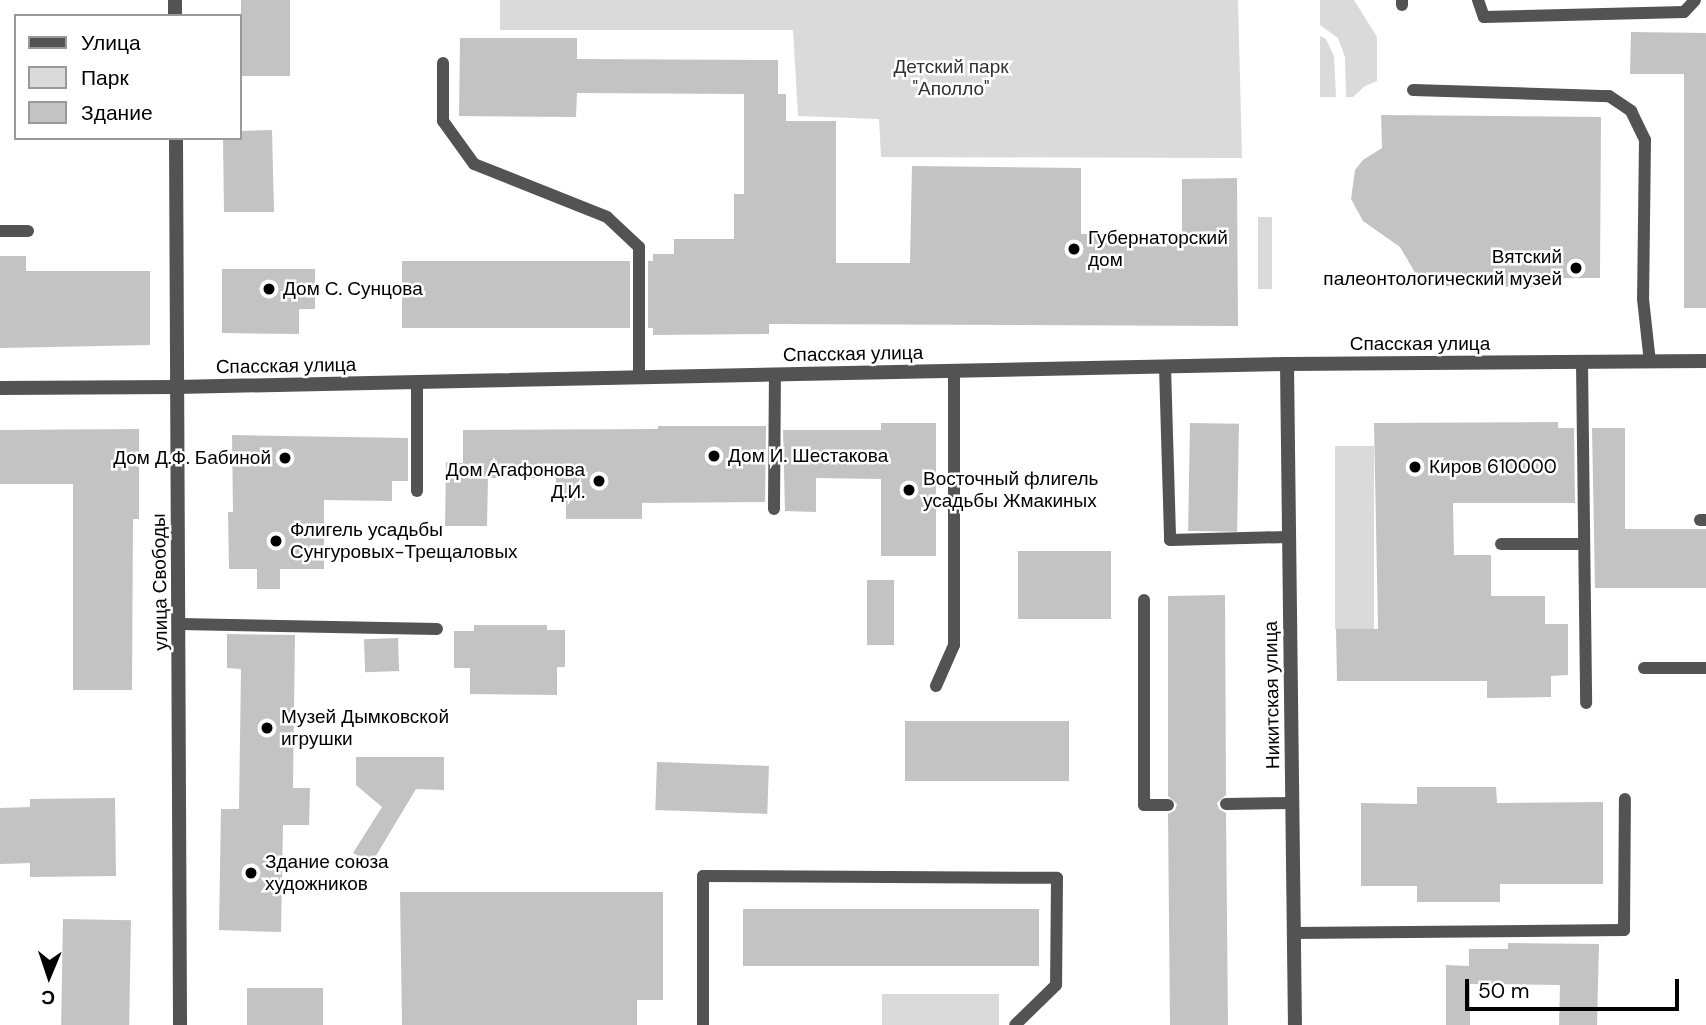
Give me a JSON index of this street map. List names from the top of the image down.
{
  "streets": {
    "street": ["Спасская улица", "улица Свободы", "Никитская улица"]
  },
  "crossings": [
    ["Спасская улица", "улица Свободы"],
    ["Спасская улица", "Никитская улица"]
  ],
  "parks": ["Детский парк \"Аполло\""],
  "places": [
    "Губернаторский дом",
    "Вятский палеонтологический музей",
    "Дом С. Сунцова",
    "Дом И. Шестакова",
    "Дом Д.Ф. Бабиной",
    "Киров 610000",
    "Дом Агафонова Д.И.",
    "Восточный флигель усадьбы Жмакиных",
    "Флигель усадьбы Сунгуровых-Трещаловых",
    "Музей Дымковской игрушки",
    "Здание союза художников"
  ],
  "legend": ["Улица", "Парк", "Здание"],
  "scale_bar": "50 m",
  "north": "bottom"
}
